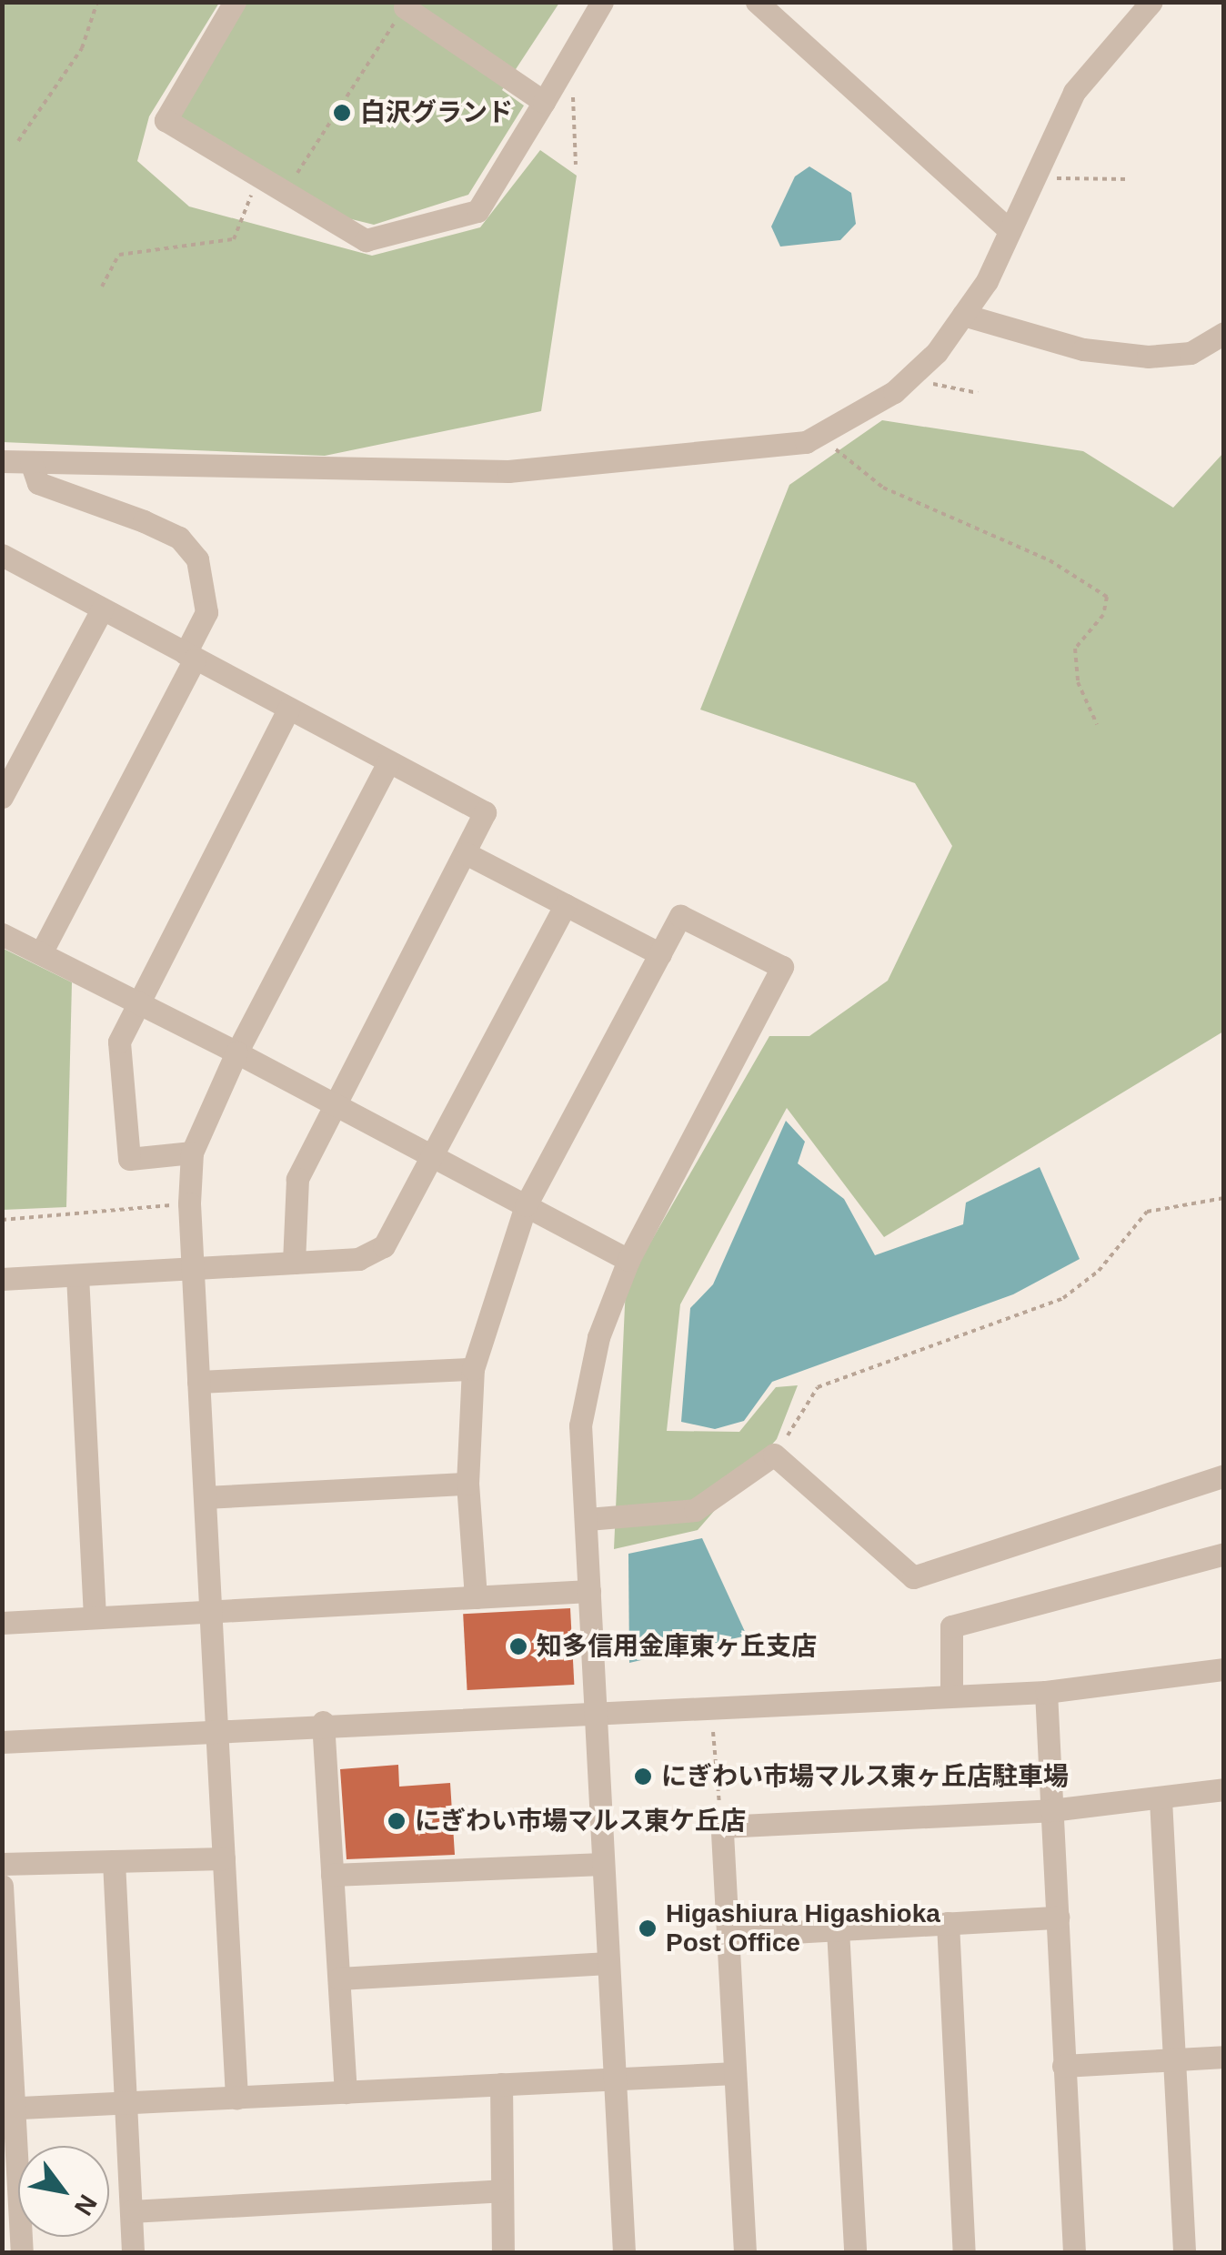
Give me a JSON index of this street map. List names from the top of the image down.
{
  "places": [
    "白沢グランド",
    "知多信用金庫東ヶ丘支店",
    "にぎわい市場マルス東ヶ丘店駐車場",
    "にぎわい市場マルス東ケ丘店",
    "Higashiura Higashioka Post Office"
  ],
  "north": "bottom right"
}
